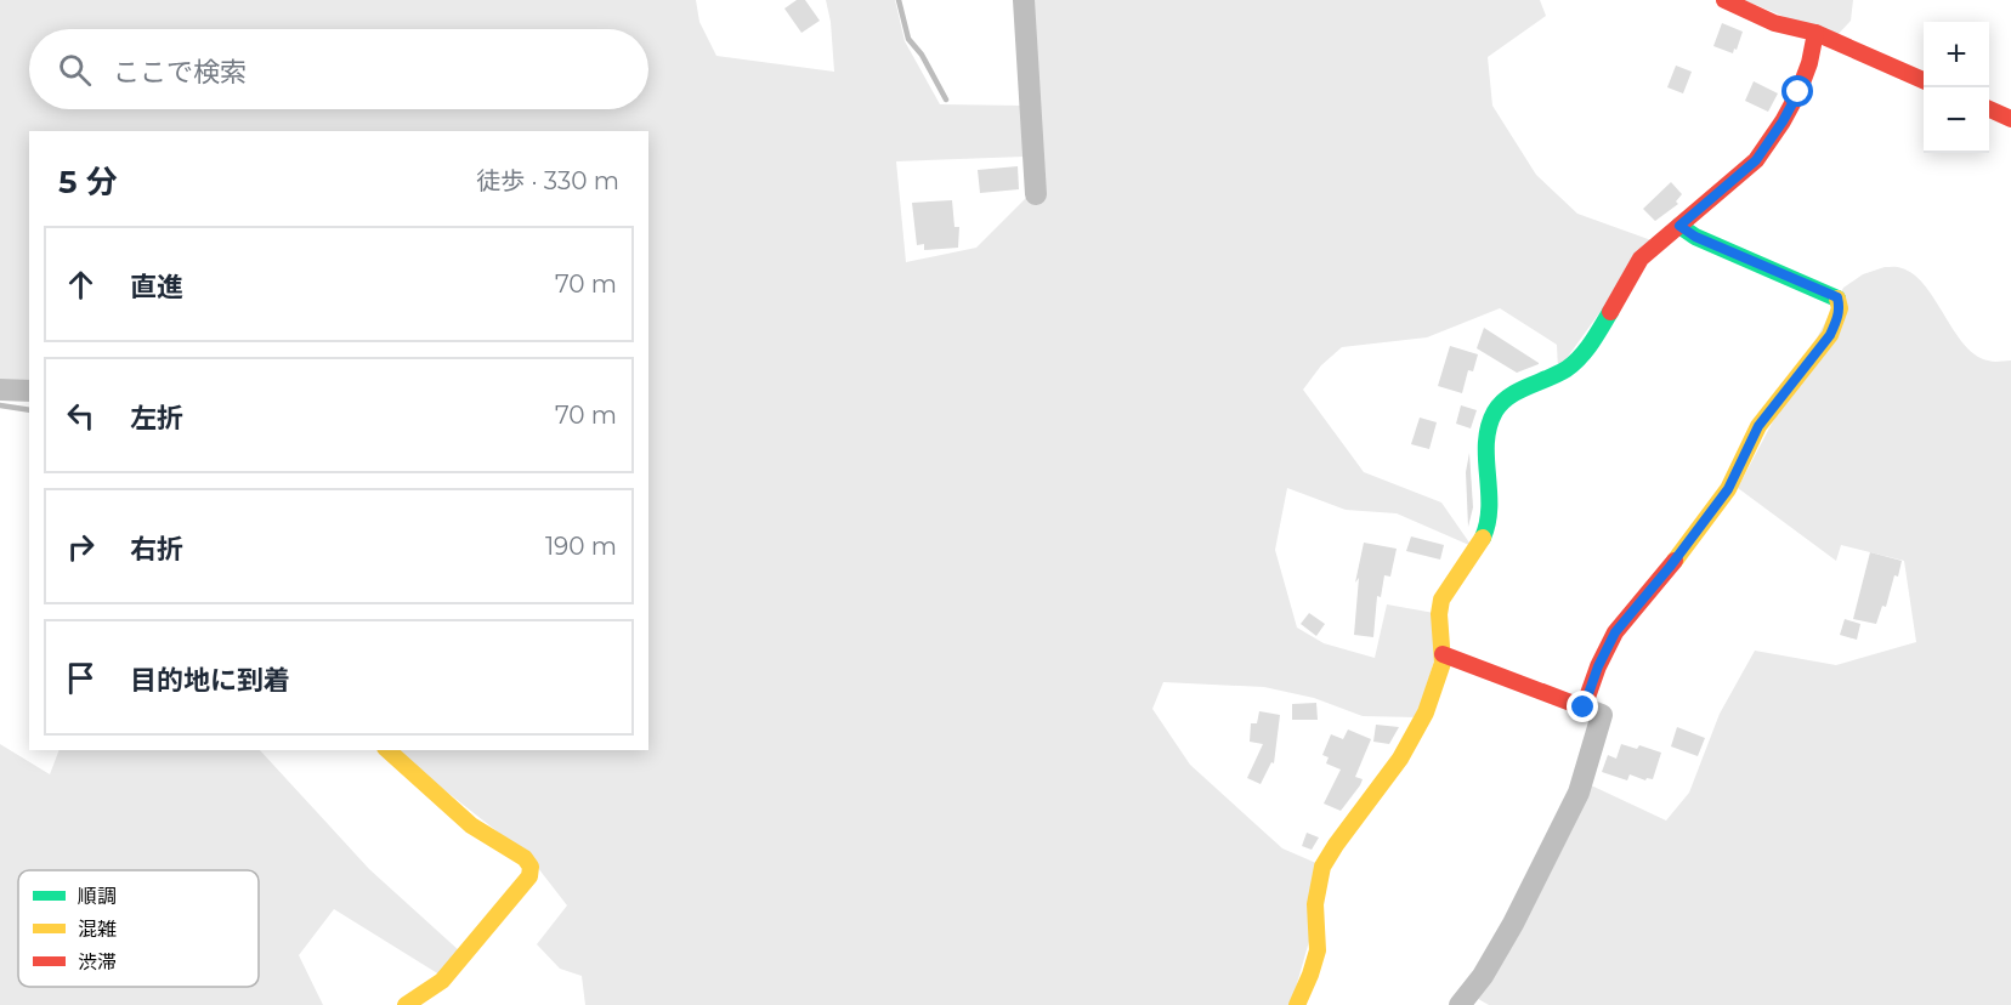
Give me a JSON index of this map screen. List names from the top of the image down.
{
  "legend": ["順調", "混雑", "渋滞"],
  "page": {
    "map_buttons": ["+", "−"],
    "search": "ここで検索",
    "heading": ["5 分", "徒歩 · 330 m"],
    "list": [
      ["直進", "70 m"],
      ["左折", "70 m"],
      ["右折", "190 m"],
      "目的地に到着"
    ]
  }
}
